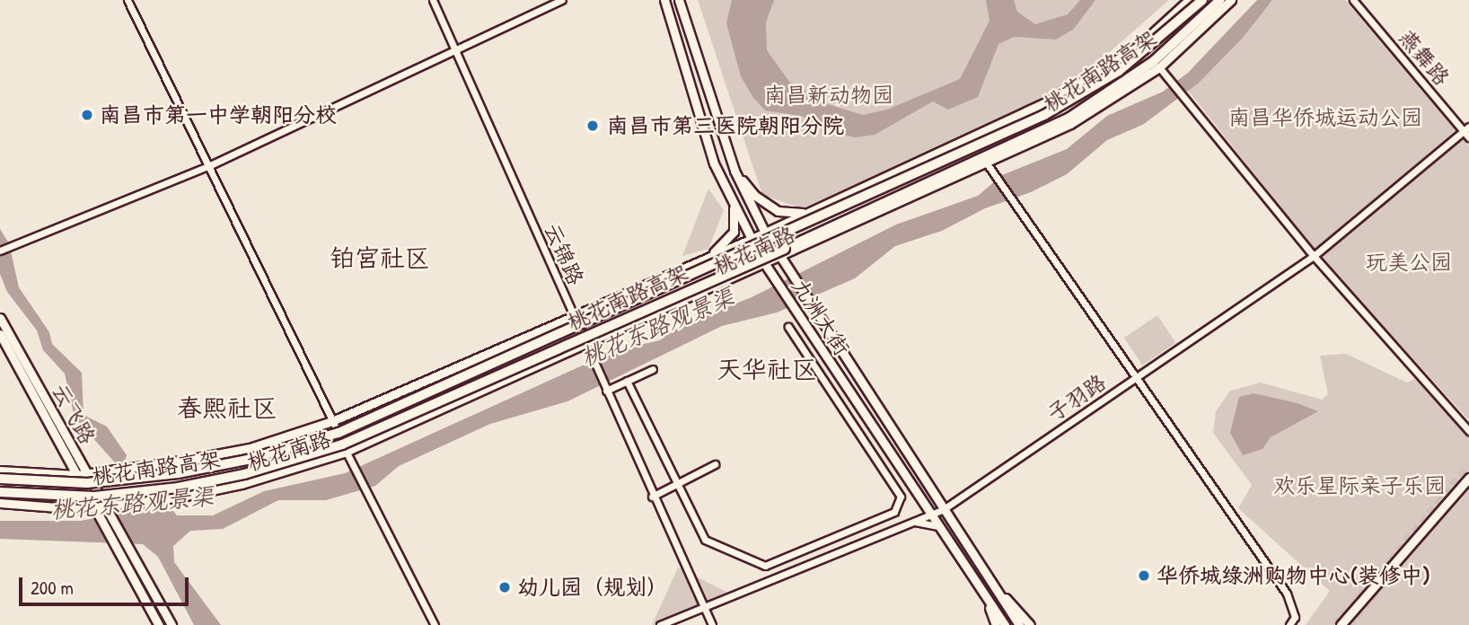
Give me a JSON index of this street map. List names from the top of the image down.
{
  "streets": {
    "highway": ["桃花南路高架"],
    "main road": ["桃花南路", "九洲大街", "云飞路"],
    "street": ["燕舞路", "云锦路", "子羽路"]
  },
  "crossings": [
    ["燕舞路", "子羽路"],
    ["桃花南路高架", "桃花南路"],
    ["桃花南路", "云锦路"],
    ["桃花南路", "九洲大街"],
    ["桃花南路", "云飞路"],
    ["云锦路", "子羽路"],
    ["九洲大街", "子羽路"]
  ],
  "districts": ["铂宫社区", "天华社区", "春熙社区"],
  "water": ["桃花东路观景渠"],
  "parks": [
    "南昌新动物园",
    "南昌华侨城运动公园",
    "玩美公园",
    "欢乐星际亲子乐园"
  ],
  "places": [
    "南昌市第一中学朝阳分校",
    "南昌市第三医院朝阳分院",
    "华侨城绿洲购物中心(装修中)",
    "幼儿园（规划）"
  ],
  "scale_bar": "200 m"
}
